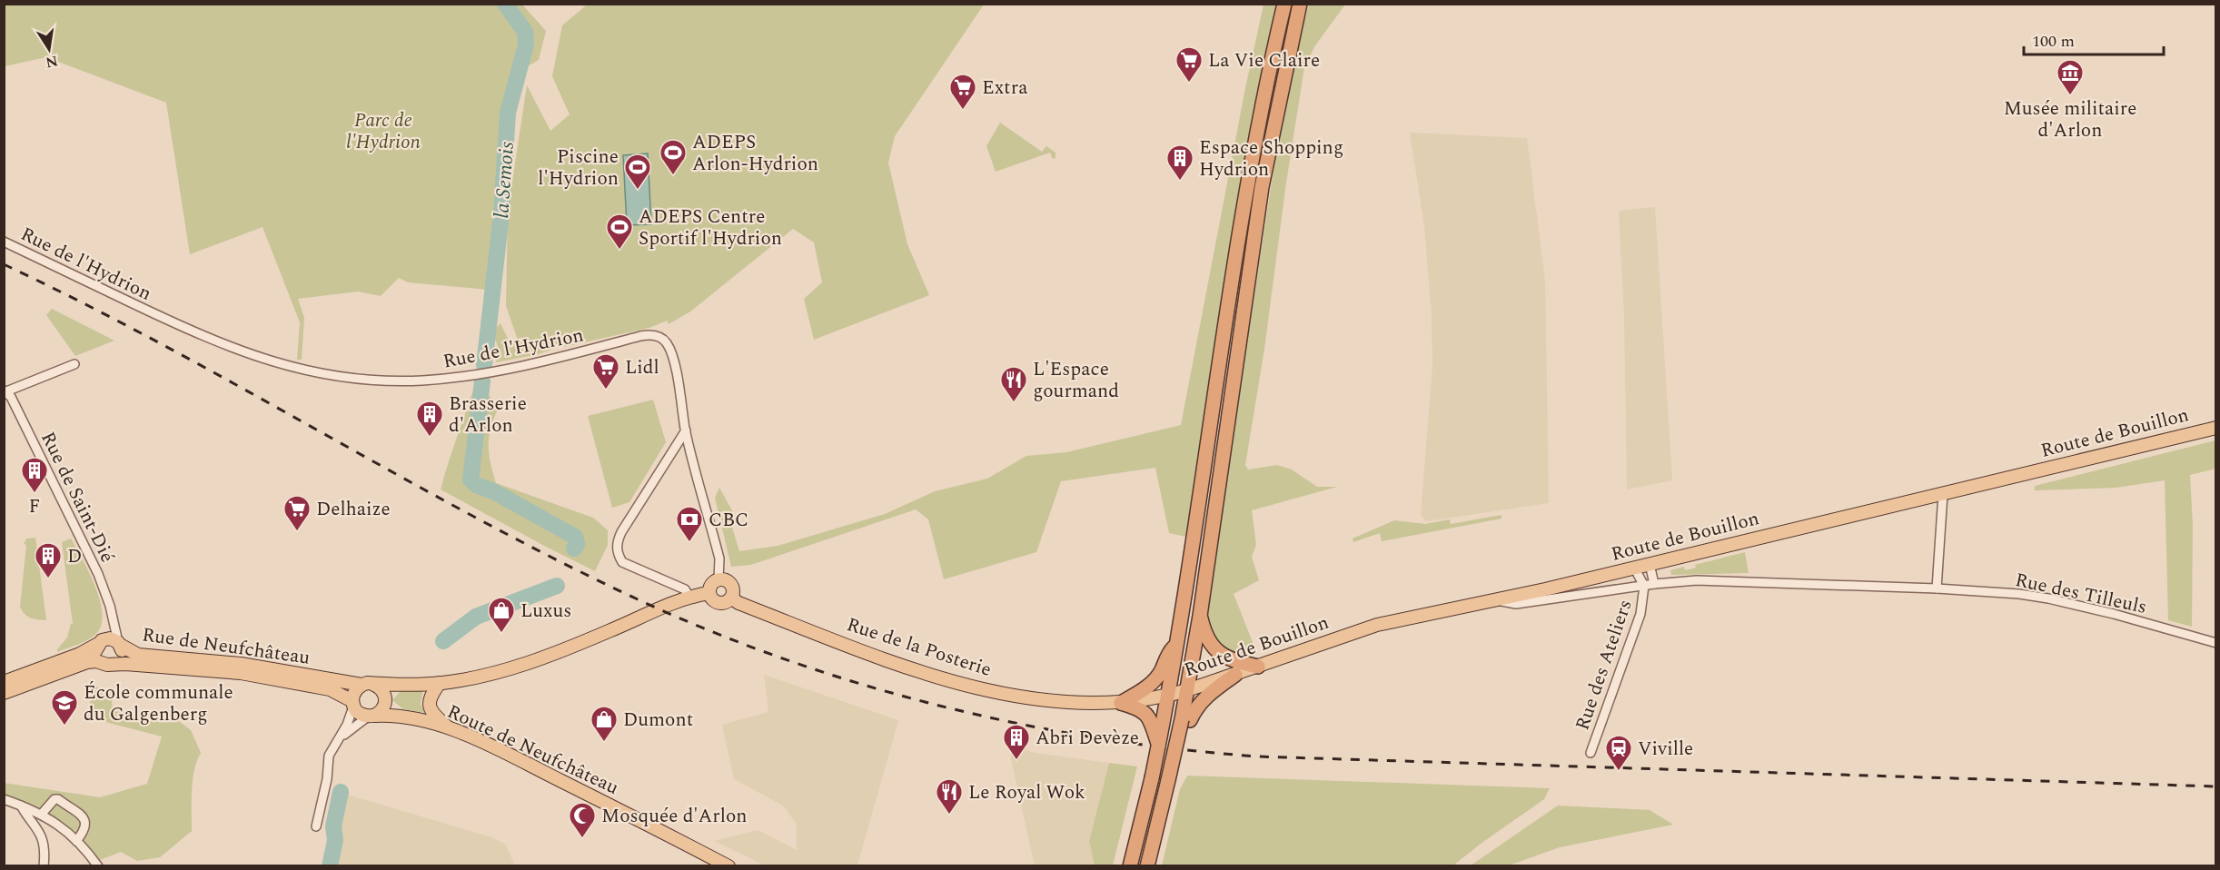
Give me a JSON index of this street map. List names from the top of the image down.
{
  "streets": {
    "main road": [
      "Route de Bouillon",
      "Rue de Neufchâteau",
      "Rue de la Posterie",
      "Route de Neufchâteau"
    ],
    "street": [
      "Rue de l'Hydrion",
      "Rue de Saint-Dié",
      "Rue des Tilleuls",
      "Rue des Ateliers"
    ]
  },
  "crossings": [
    ["Rue de l'Hydrion", "Rue de la Posterie"],
    ["Route de Bouillon", "Rue des Tilleuls"],
    ["Route de Bouillon", "Rue de la Posterie"],
    ["Rue de Saint-Dié", "Rue de Neufchâteau"],
    ["Rue des Tilleuls", "Rue des Ateliers"],
    ["Rue de Neufchâteau", "Rue de la Posterie"],
    ["Rue de Neufchâteau", "Route de Neufchâteau"],
    ["Rue de la Posterie", "Route de Neufchâteau"]
  ],
  "water": ["la Semois"],
  "parks": ["Parc de l'Hydrion"],
  "places": {
    "supermarket": [
      "La Vie Claire",
      "Extra",
      "Lidl",
      "Delhaize"
    ],
    "museum": ["Musée militaire d'Arlon"],
    "sports": ["ADEPS Arlon-Hydrion", "Piscine l'Hydrion", "ADEPS Centre Sportif l'Hydrion"],
    "building": [
      "Espace Shopping Hydrion",
      "Brasserie d'Arlon",
      "F",
      "D",
      "Abri Devèze"
    ],
    "restaurant": ["L'Espace gourmand", "Le Royal Wok"],
    "bank": ["CBC"],
    "shop": ["Luxus", "Dumont"],
    "school or university": ["École communale du Galgenberg"],
    "station": ["Viville"],
    "mosque": ["Mosquée d'Arlon"]
  },
  "scale_bar": "100 m",
  "north": "bottom"
}
